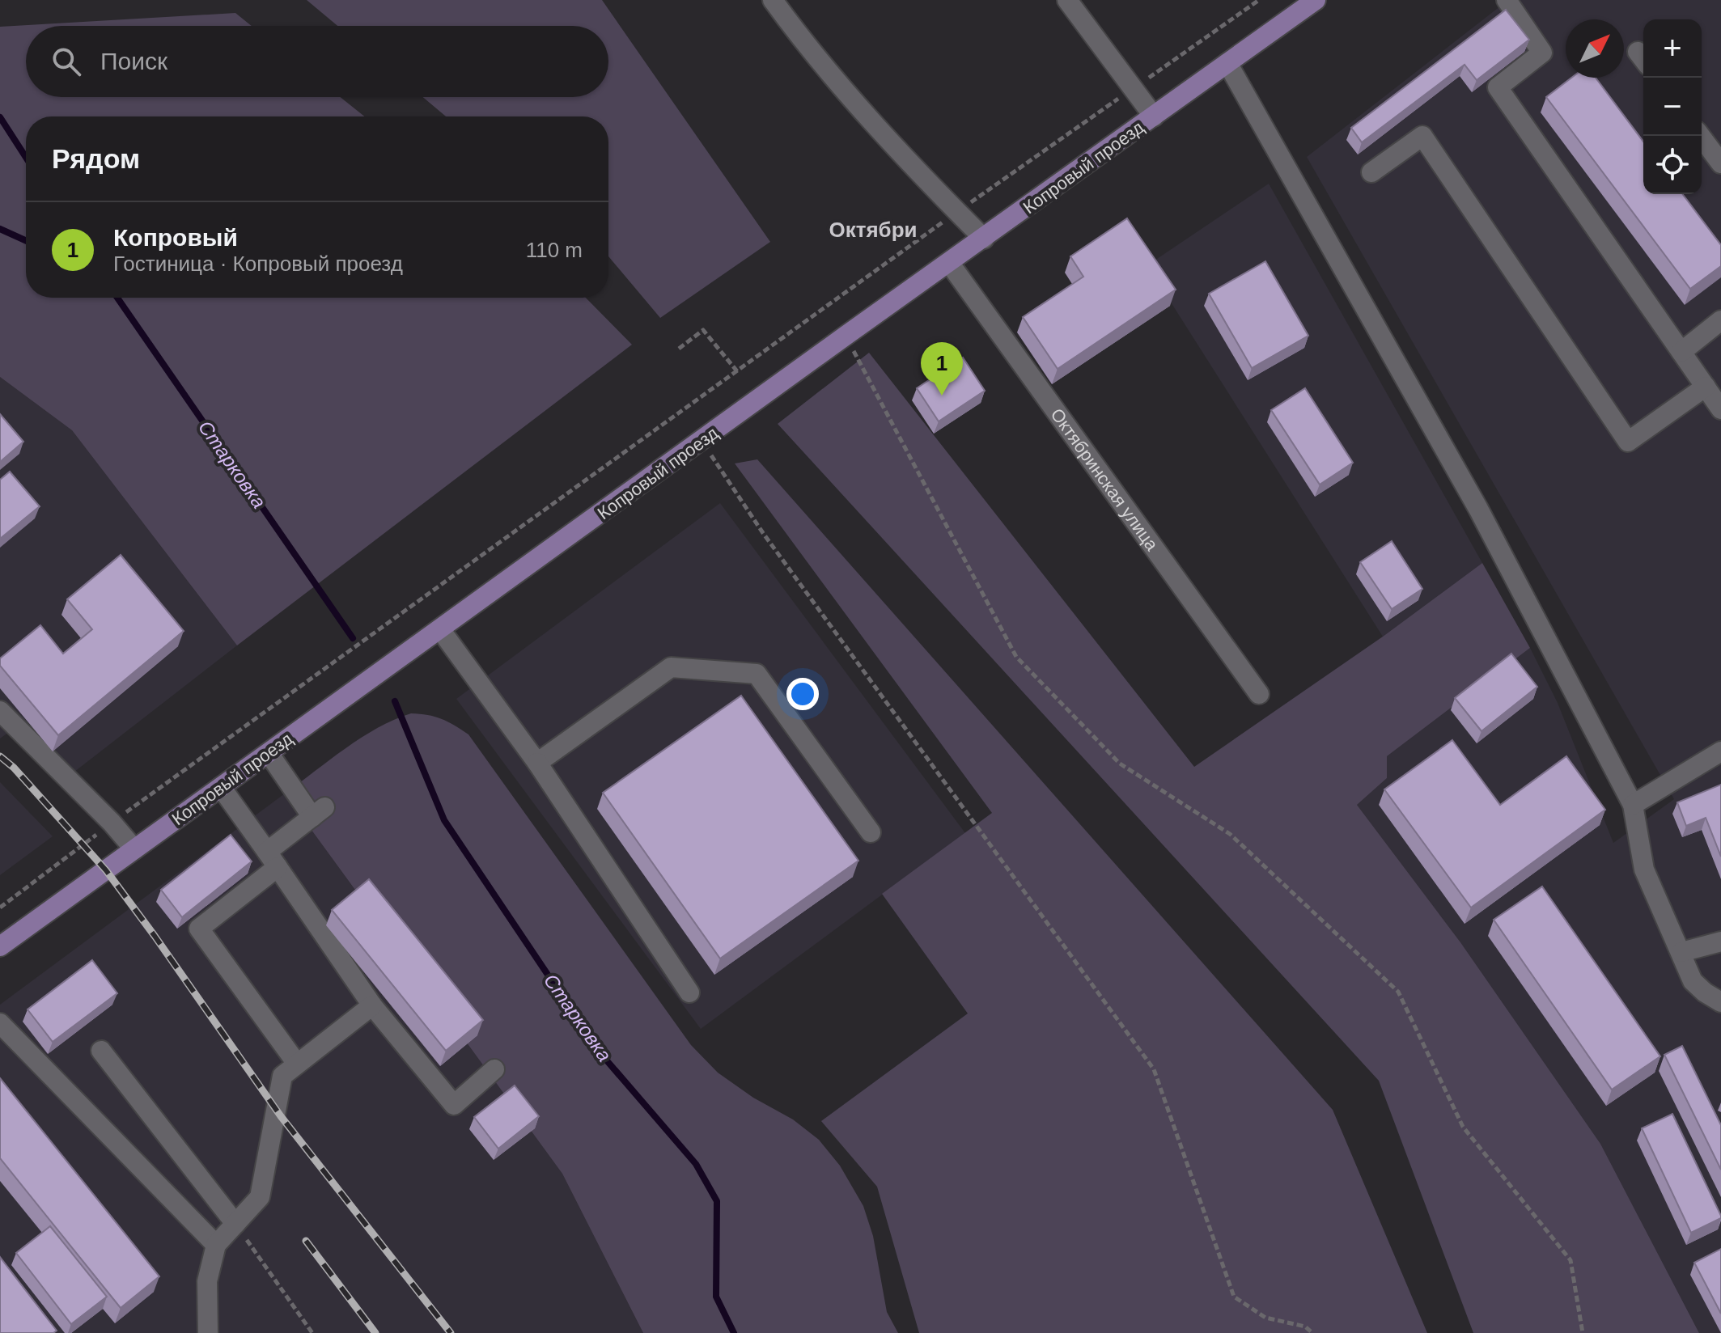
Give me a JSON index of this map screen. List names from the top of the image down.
{
  "streets": {
    "main road": ["Копровый проезд"],
    "street": ["Октябринская улица"]
  },
  "crossings": [
    ["Копровый проезд", "Октябринская улица"]
  ],
  "districts": ["Октябри"],
  "water": ["Старковка"],
  "north": "top right",
  "page": {
    "map_buttons": ["+", "−"],
    "search": "Поиск",
    "heading": "Рядом",
    "list": [
      {
        "mark": "1",
        "name": "Копровый",
        "note": "Гостиница · Копровый проезд",
        "value": "110 m"
      }
    ],
    "pins": "1"
  }
}
